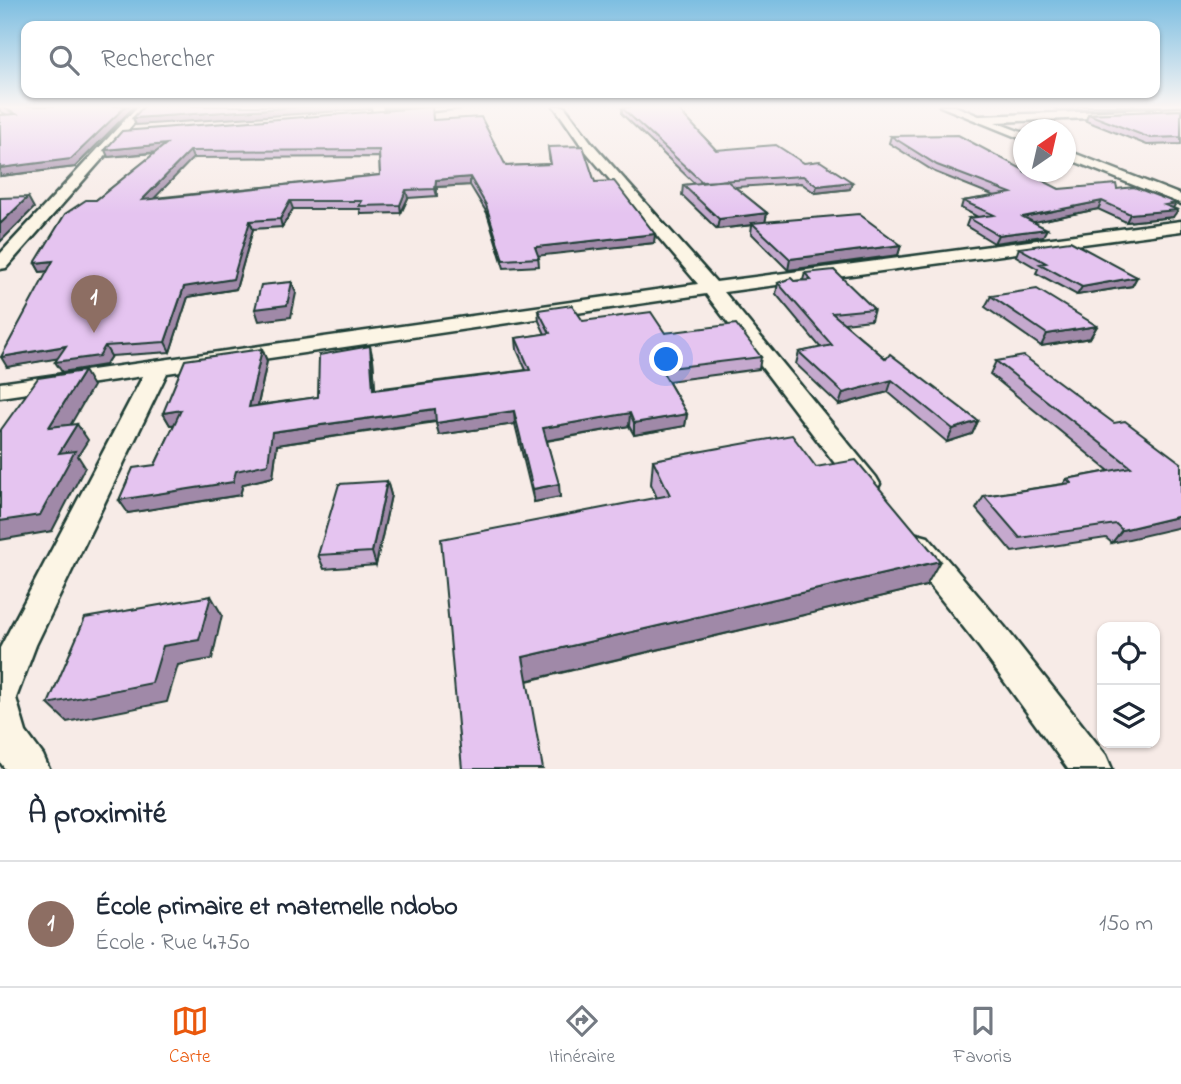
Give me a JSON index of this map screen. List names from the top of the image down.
{
  "north": "top right",
  "page": {
    "search": "Rechercher",
    "pins": "1",
    "heading": "À proximité",
    "list": [
      {
        "mark": "1",
        "name": "École primaire et maternelle ndobo",
        "note": "École · Rue 4.750",
        "value": "150 m"
      }
    ],
    "nav": ["Carte", "Itinéraire", "Favoris"]
  }
}
